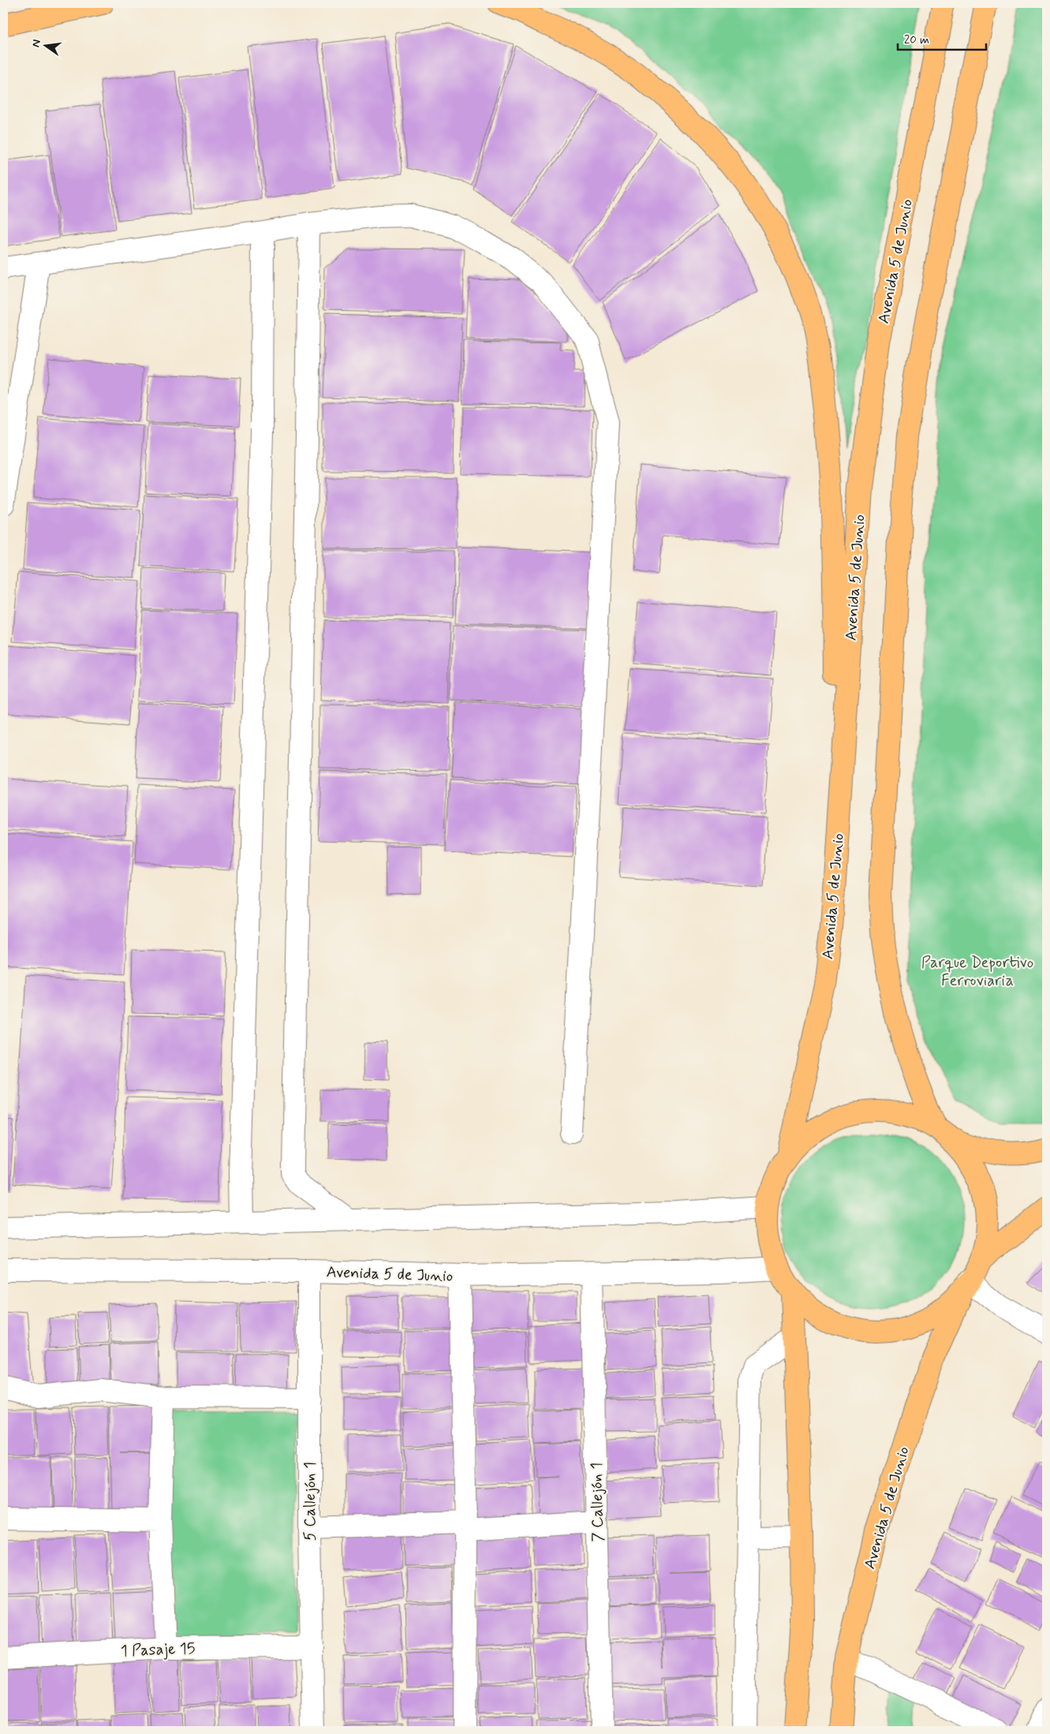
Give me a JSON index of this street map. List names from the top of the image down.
{
  "streets": {
    "main road": ["Avenida 5 de Junio"],
    "street": ["5 Callejón 1", "7 Callejón 1", "1 Pasaje 15"]
  },
  "crossings": [
    ["Avenida 5 de Junio", "5 Callejón 1"],
    ["Avenida 5 de Junio", "7 Callejón 1"],
    ["5 Callejón 1", "1 Pasaje 15"]
  ],
  "parks": ["Parque Deportivo Ferroviaria"],
  "scale_bar": "20 m",
  "north": "left"
}
